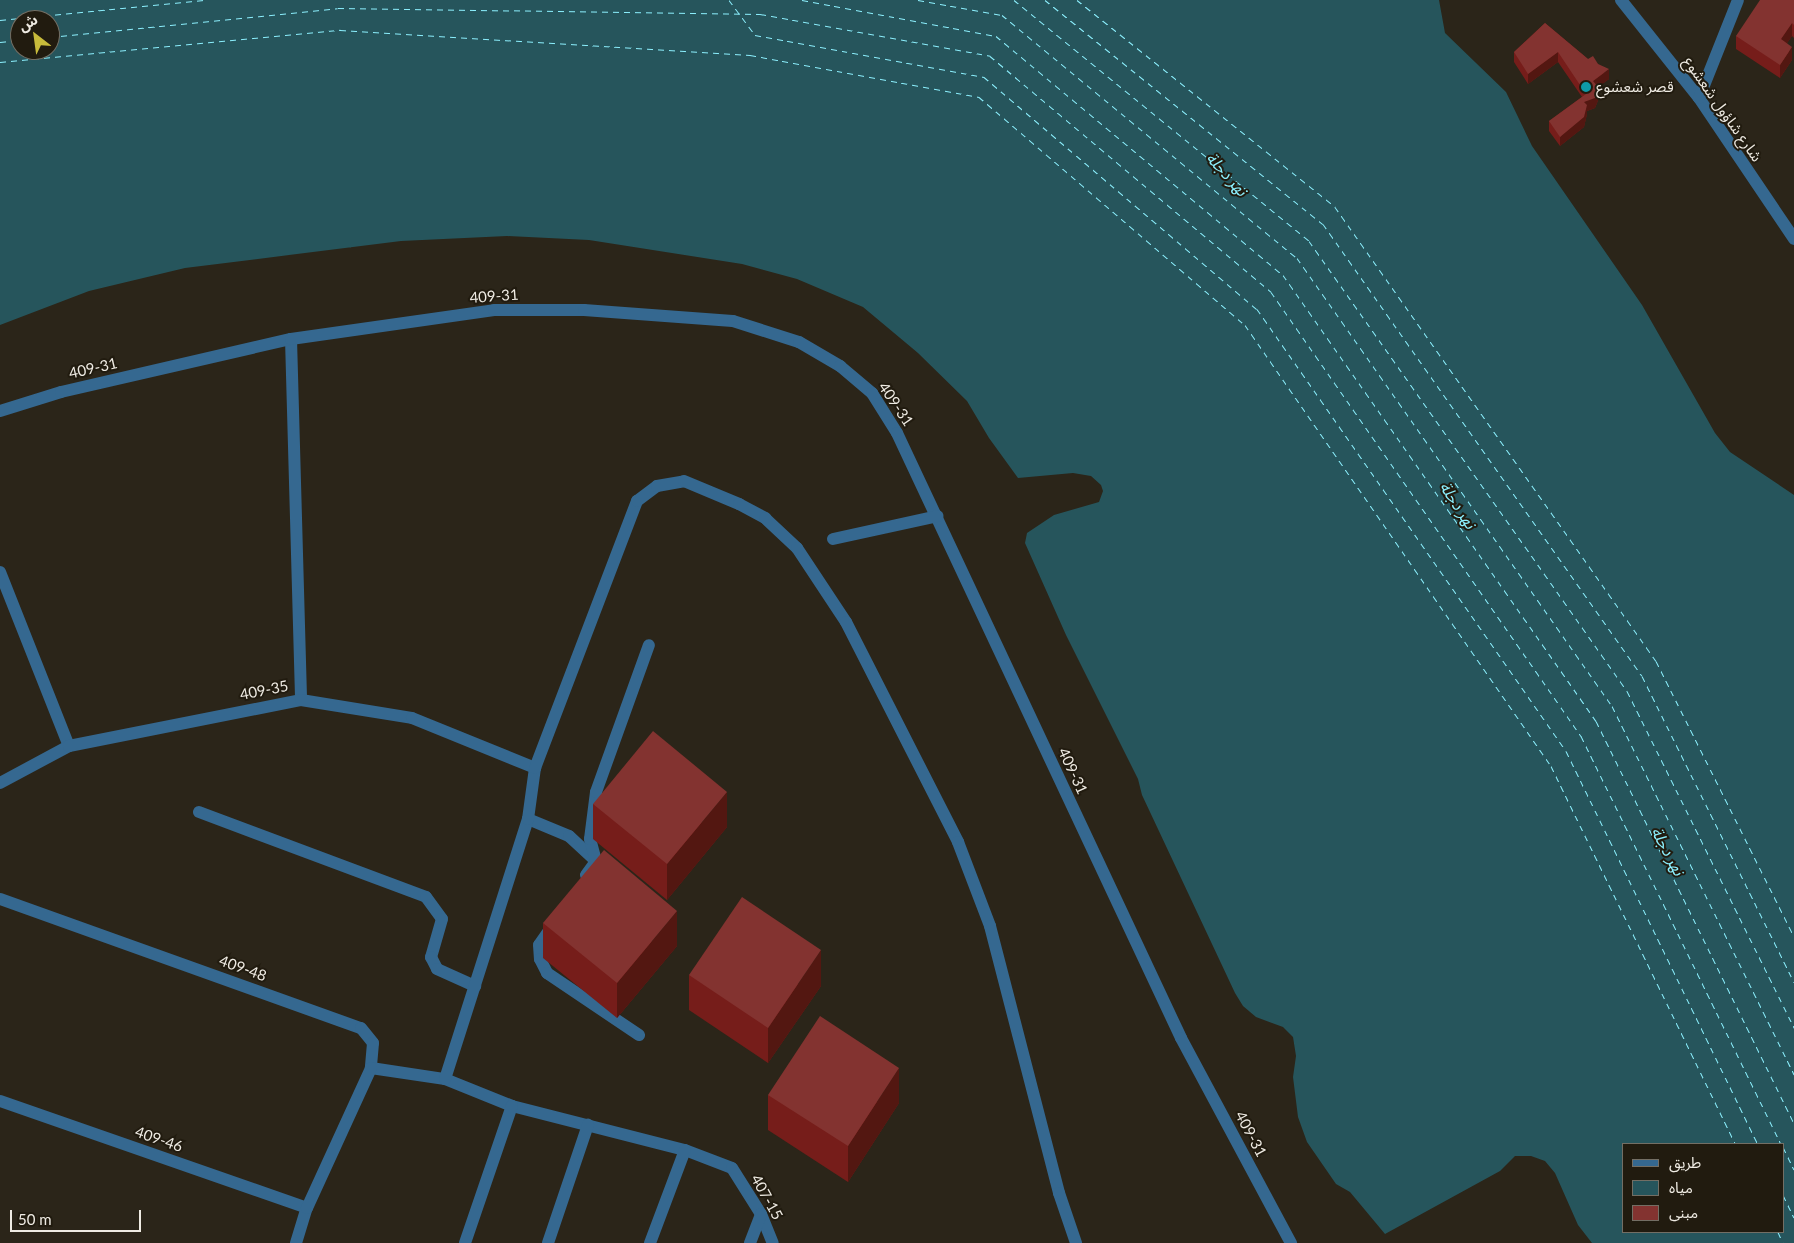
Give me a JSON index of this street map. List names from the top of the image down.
{
  "streets": {
    "street": [
      "شارع شاؤول شعشوع",
      "409-31",
      "409-35",
      "409-48",
      "409-46",
      "407-15"
    ]
  },
  "crossings": [
    ["409-48", "409-46"]
  ],
  "water": ["نهر دجلة"],
  "places": ["قصر شعشوع"],
  "legend": ["طريق", "مياه", "مبنى"],
  "scale_bar": "50 m",
  "north": "top left"
}
